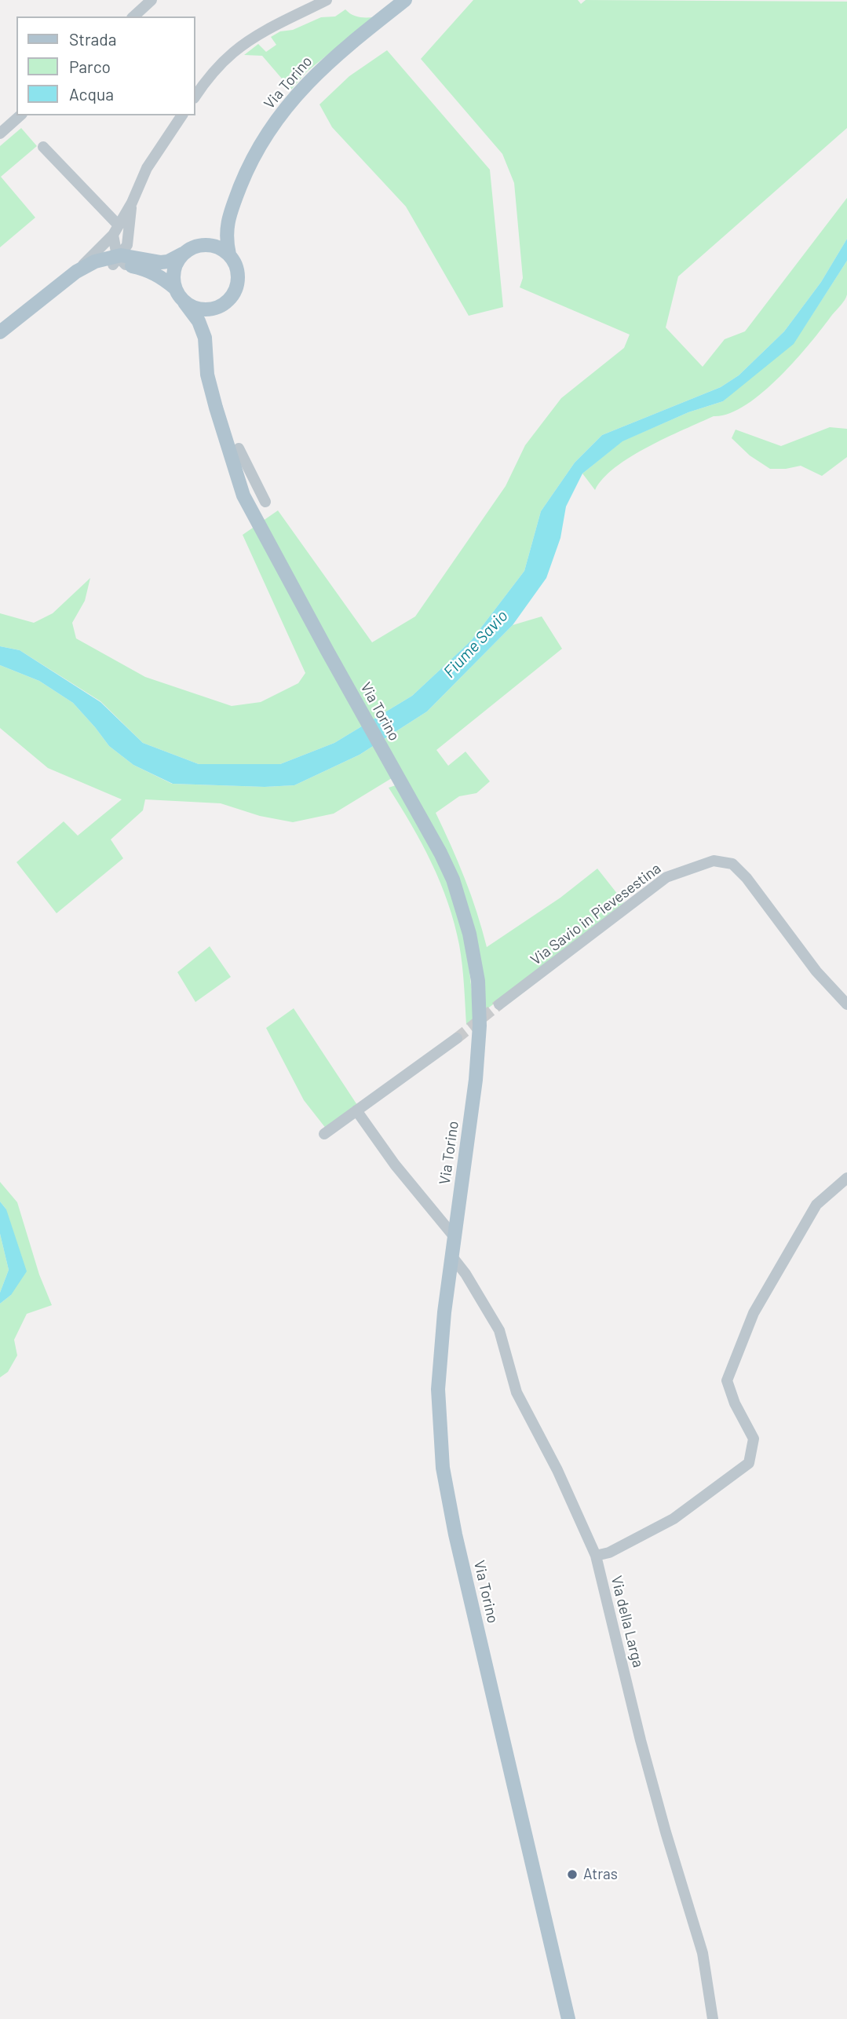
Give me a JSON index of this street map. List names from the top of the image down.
{
  "streets": {
    "main road": ["Via Torino"],
    "street": ["Via Savio in Pievesestina", "Via della Larga"]
  },
  "crossings": [
    ["Via Torino", "Via della Larga"]
  ],
  "water": ["Fiume Savio"],
  "places": ["Atras"],
  "legend": ["Strada", "Parco", "Acqua"]
}
